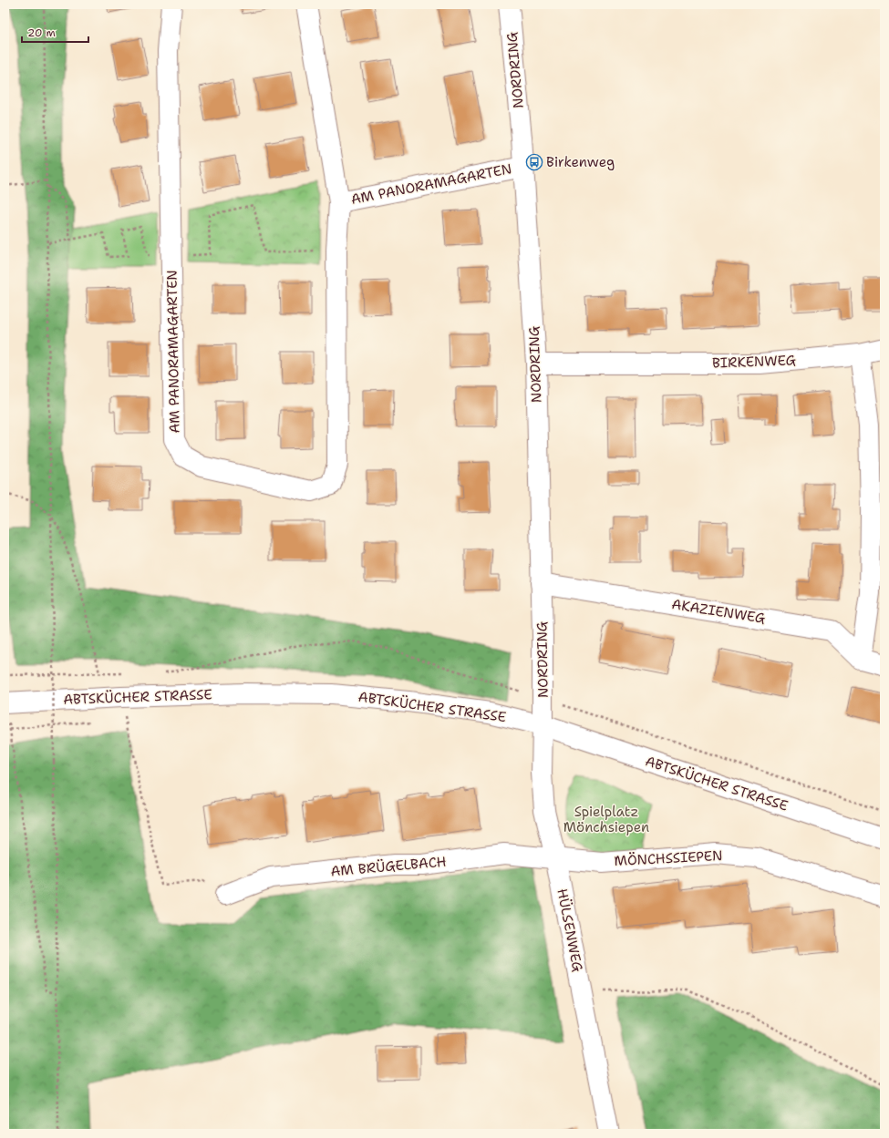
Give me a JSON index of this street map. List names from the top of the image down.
{
  "streets": {
    "street": [
      "NORDRING",
      "AM PANORAMAGARTEN",
      "BIRKENWEG",
      "AKAZIENWEG",
      "ABTSKÜCHER STRASSE",
      "MÖNCHSSIEPEN",
      "AM BRÜGELBACH",
      "HÜLSENWEG"
    ]
  },
  "crossings": [
    ["NORDRING", "AM PANORAMAGARTEN"],
    ["NORDRING", "BIRKENWEG"],
    ["NORDRING", "AKAZIENWEG"],
    ["NORDRING", "ABTSKÜCHER STRASSE"],
    ["NORDRING", "HÜLSENWEG"],
    ["ABTSKÜCHER STRASSE", "HÜLSENWEG"],
    ["MÖNCHSSIEPEN", "AM BRÜGELBACH"],
    ["MÖNCHSSIEPEN", "HÜLSENWEG"],
    ["AM BRÜGELBACH", "HÜLSENWEG"]
  ],
  "parks": ["Spielplatz Mönchsiepen"],
  "places": {
    "bus stop": ["Birkenweg"]
  },
  "scale_bar": "20 m"
}
